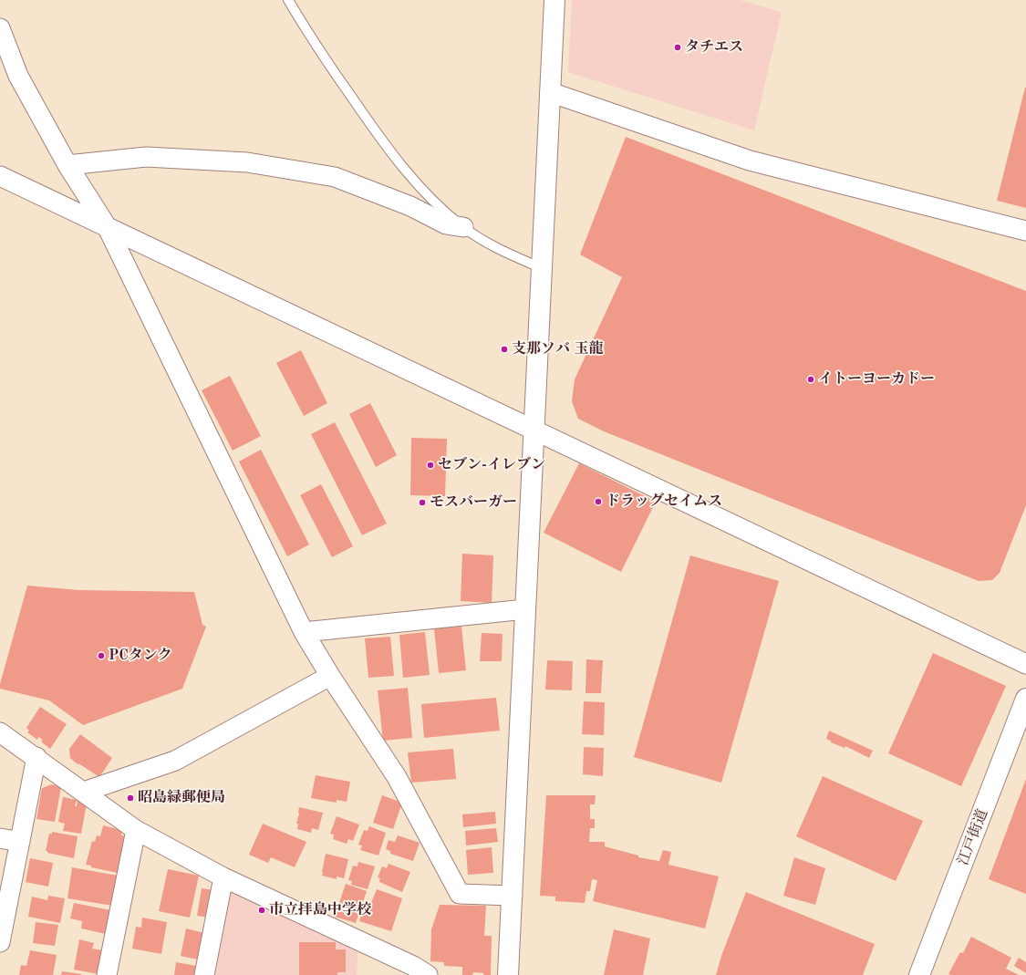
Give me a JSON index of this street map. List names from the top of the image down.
{
  "streets": {
    "street": ["江戸街道"]
  },
  "places": [
    "タチエス",
    "支那ソバ 玉龍",
    "イトーヨーカドー",
    "セブン-イレブン",
    "ドラッグセイムス",
    "モスバーガー",
    "PCタンク",
    "昭島緑郵便局",
    "市立拝島中学校"
  ]
}
